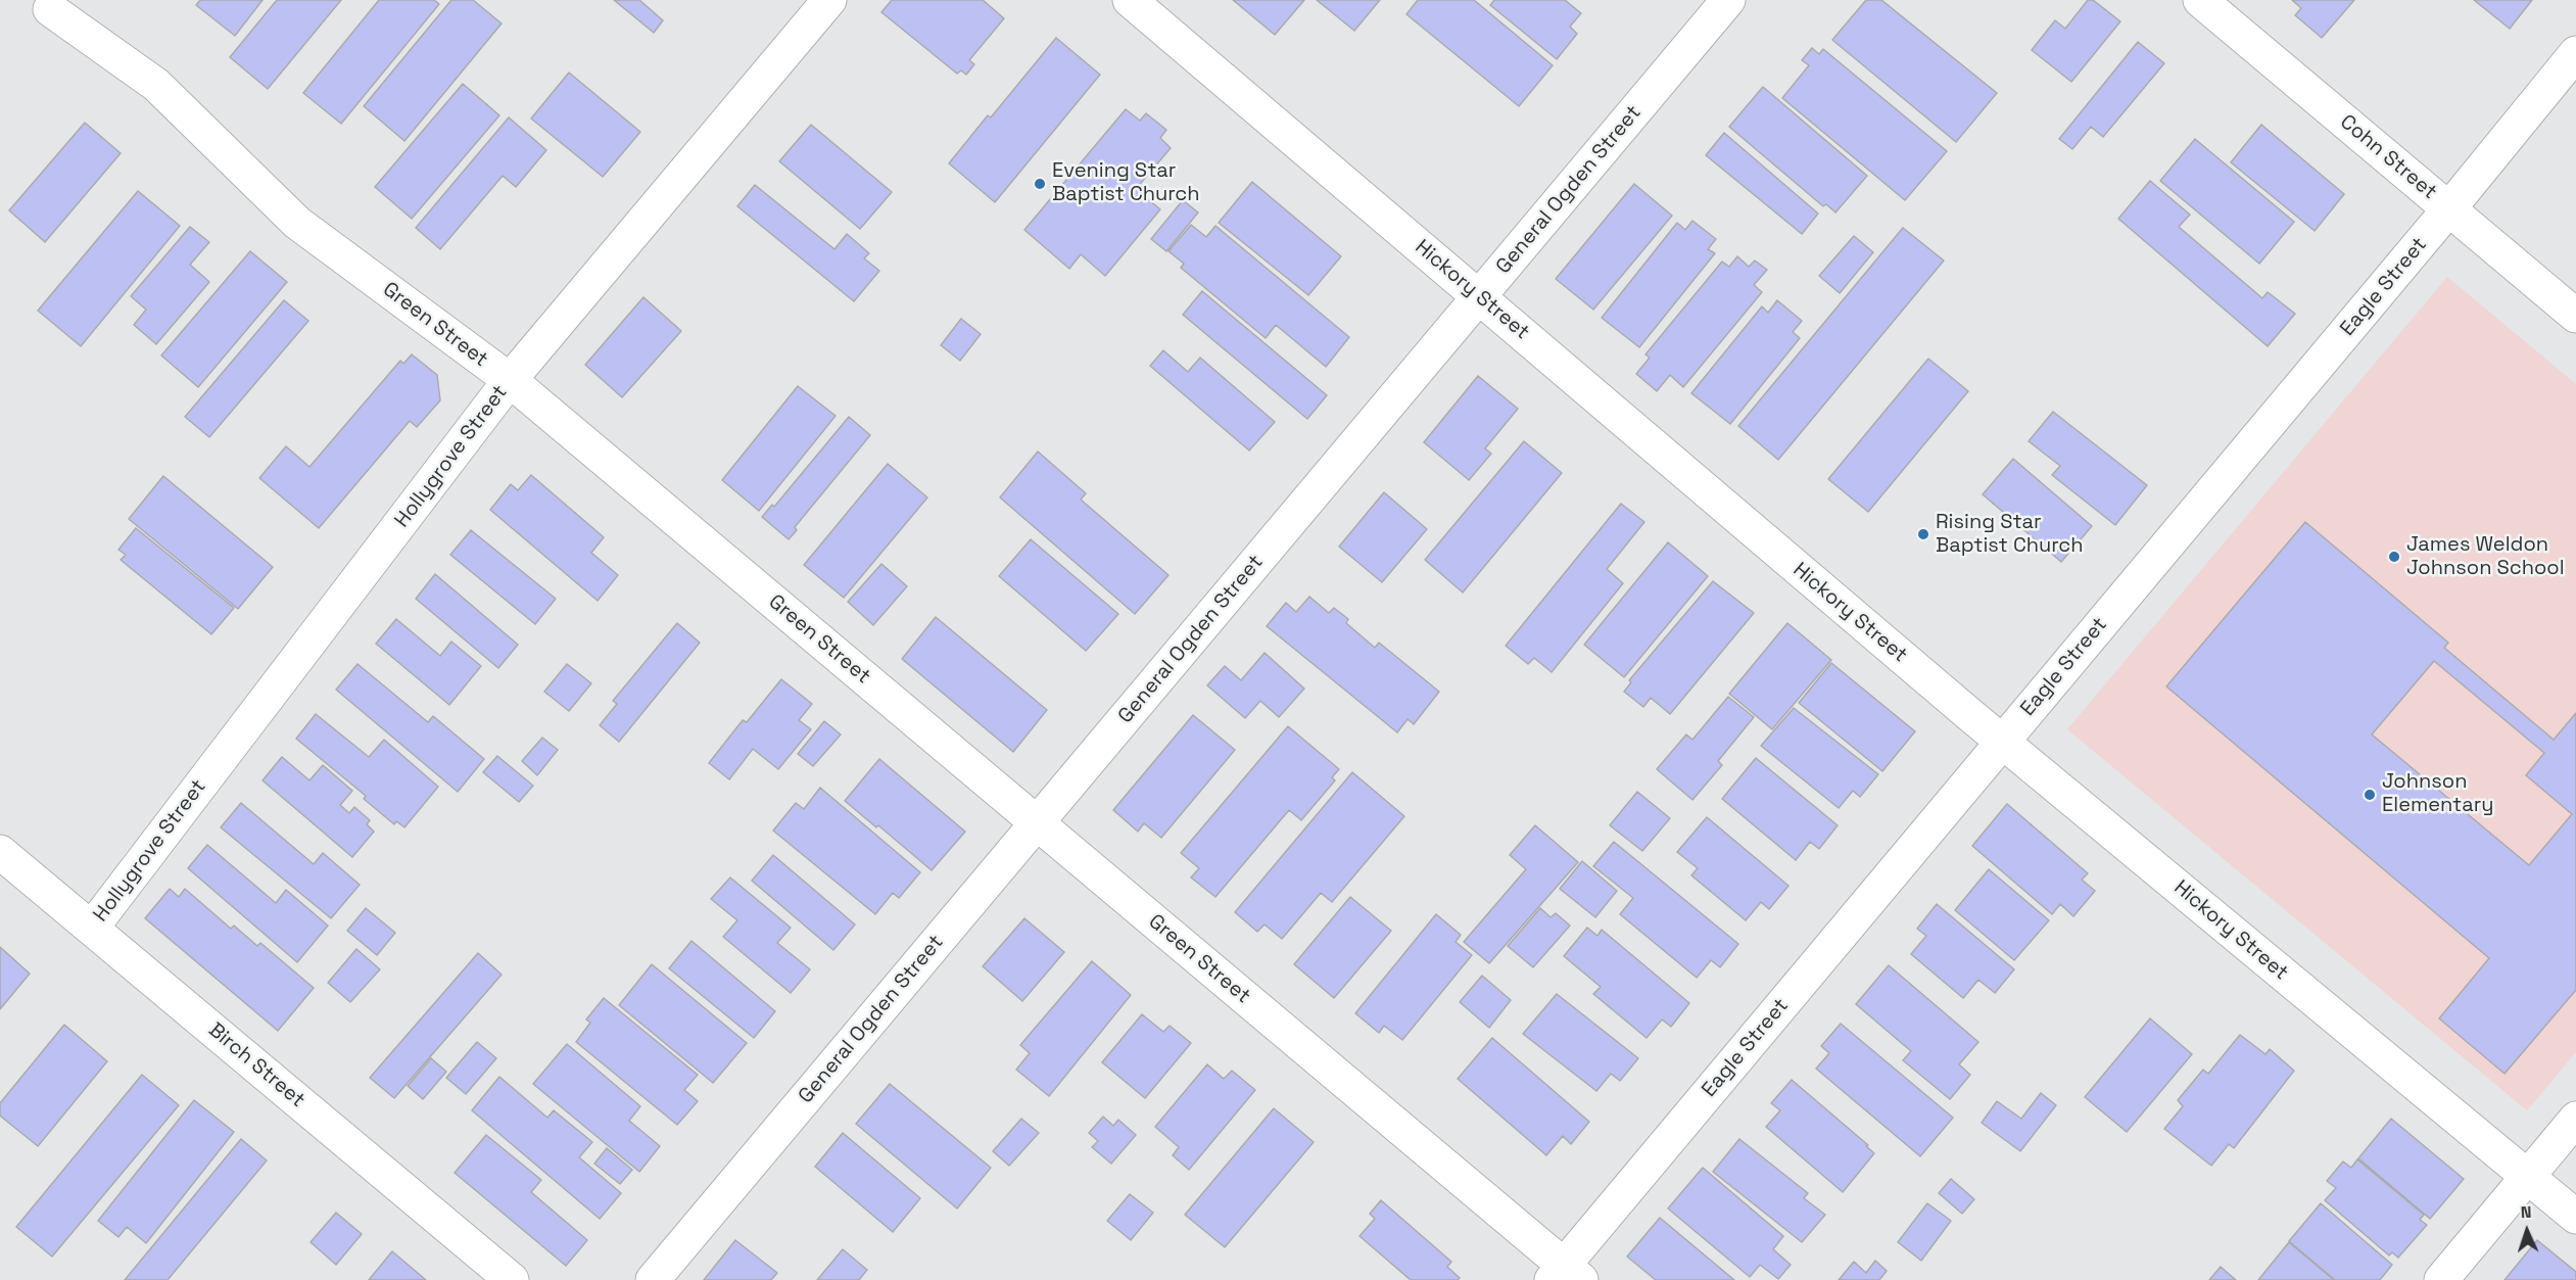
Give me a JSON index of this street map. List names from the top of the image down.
{
  "streets": {
    "street": [
      "Cohn Street",
      "General Ogden Street",
      "Eagle Street",
      "Hickory Street",
      "Green Street",
      "Hollygrove Street",
      "Birch Street"
    ]
  },
  "crossings": [
    ["Cohn Street", "Eagle Street"],
    ["General Ogden Street", "Hickory Street"],
    ["General Ogden Street", "Green Street"],
    ["Eagle Street", "Hickory Street"],
    ["Eagle Street", "Green Street"],
    ["Green Street", "Hollygrove Street"],
    ["Hollygrove Street", "Birch Street"]
  ],
  "places": [
    "Evening Star Baptist Church",
    "Rising Star Baptist Church",
    "James Weldon Johnson School",
    "Johnson Elementary"
  ],
  "north": "top"
}
